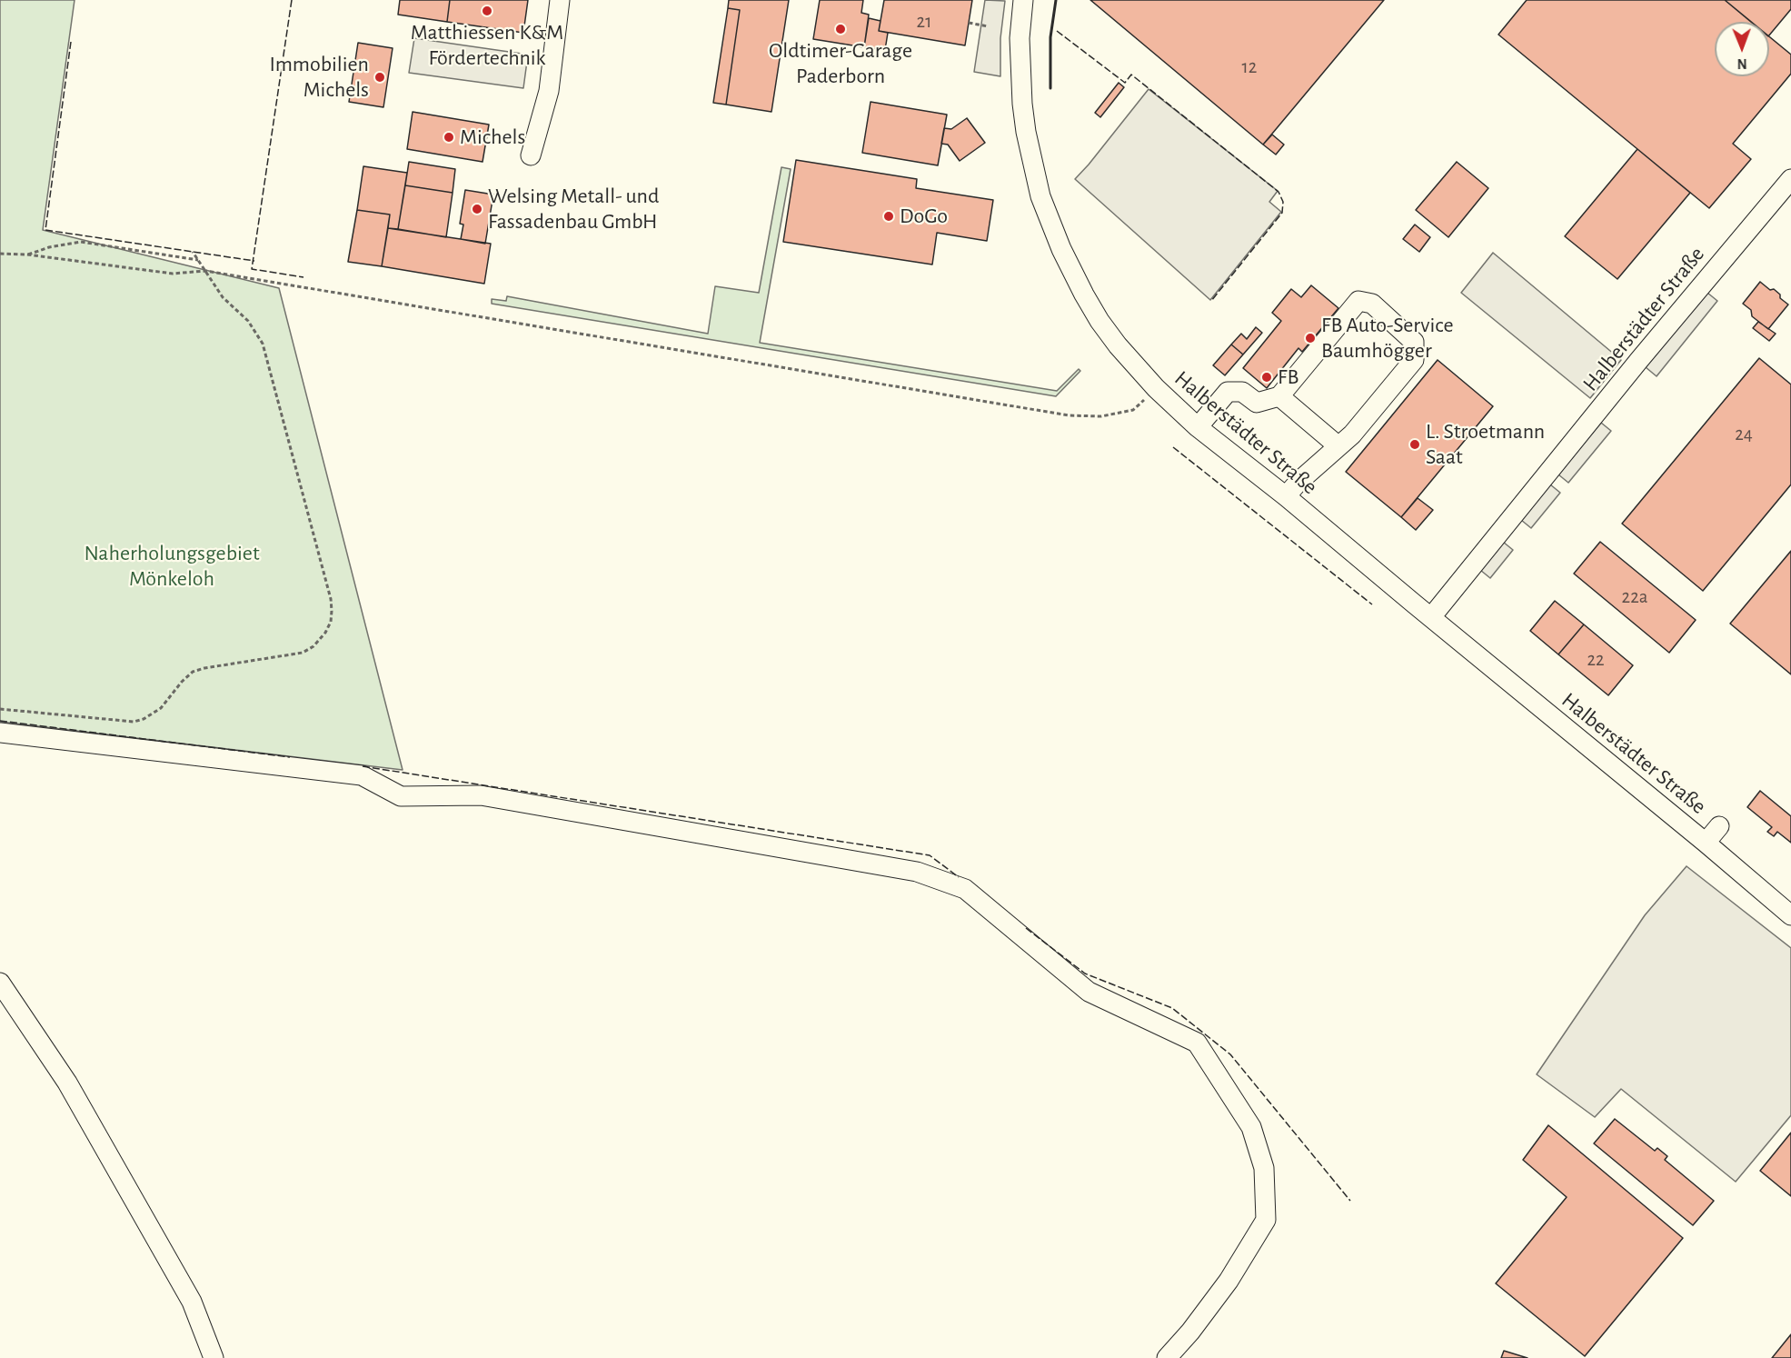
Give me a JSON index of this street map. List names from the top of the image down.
{
  "streets": {
    "street": ["Halberstädter Straße"]
  },
  "parks": ["Naherholungsgebiet Mönkeloh"],
  "places": [
    "Matthiessen K&M Fördertechnik",
    "Oldtimer-Garage Paderborn",
    "Immobilien Michels",
    "Michels",
    "Welsing Metall- und Fassadenbau GmbH",
    "DoGo",
    "FB Auto-Service Baumhögger",
    "FB",
    "L. Stroetmann Saat"
  ],
  "house_numbers": [
    "21",
    "12",
    "24",
    "22a",
    "22"
  ],
  "north": "bottom"
}
